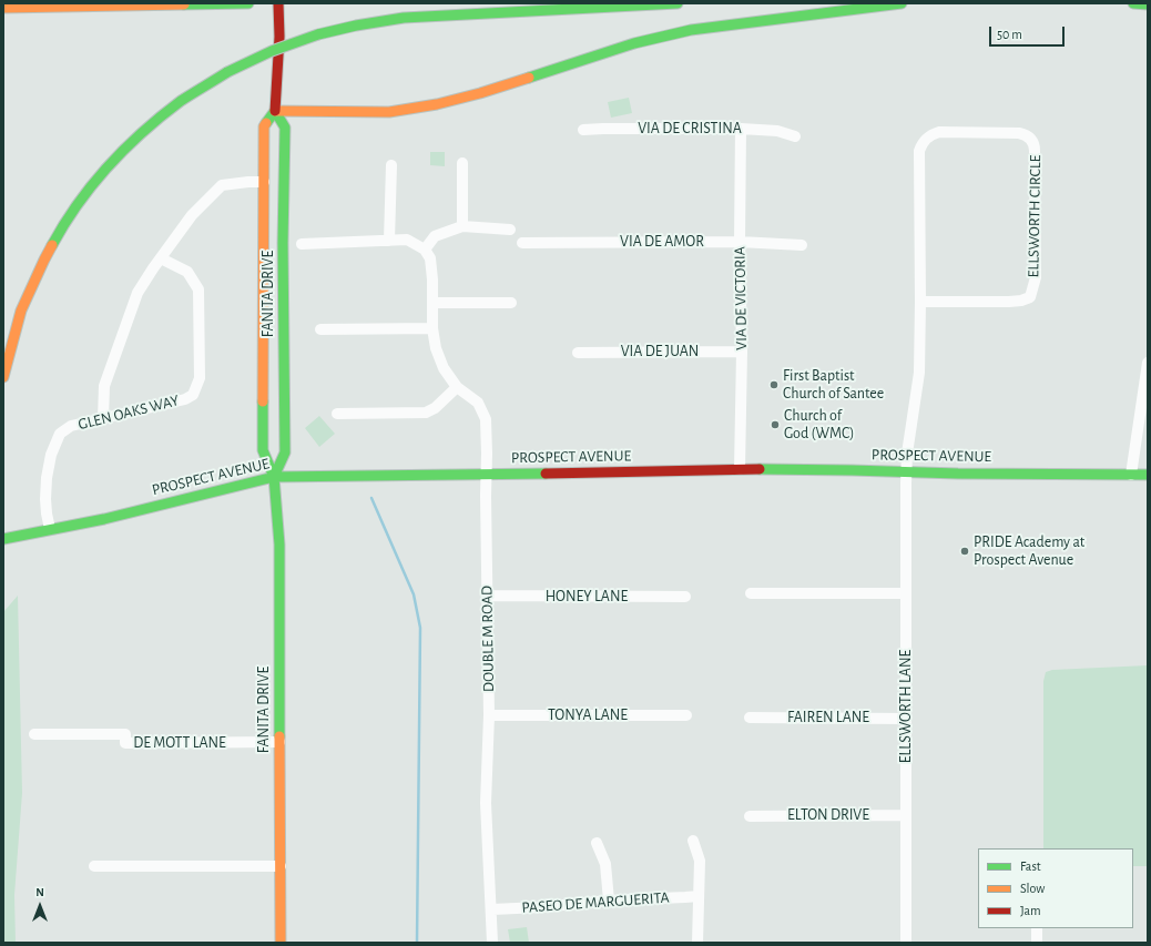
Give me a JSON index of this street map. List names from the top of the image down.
{
  "streets": {
    "main road": ["FANITA DRIVE", "PROSPECT AVENUE"],
    "street": [
      "VIA DE CRISTINA",
      "ELLSWORTH CIRCLE",
      "VIA DE AMOR",
      "VIA DE VICTORIA",
      "VIA DE JUAN",
      "GLEN OAKS WAY",
      "HONEY LANE",
      "DOUBLE M ROAD",
      "ELLSWORTH LANE",
      "TONYA LANE",
      "FAIREN LANE",
      "DE MOTT LANE",
      "ELTON DRIVE",
      "PASEO DE MARGUERITA"
    ]
  },
  "crossings": [
    ["VIA DE CRISTINA", "VIA DE VICTORIA"],
    ["ELLSWORTH CIRCLE", "PROSPECT AVENUE"],
    ["ELLSWORTH CIRCLE", "ELLSWORTH LANE"],
    ["VIA DE AMOR", "VIA DE VICTORIA"],
    ["FANITA DRIVE", "PROSPECT AVENUE"],
    ["FANITA DRIVE", "DE MOTT LANE"],
    ["VIA DE VICTORIA", "VIA DE JUAN"],
    ["VIA DE VICTORIA", "PROSPECT AVENUE"],
    ["GLEN OAKS WAY", "PROSPECT AVENUE"],
    ["PROSPECT AVENUE", "DOUBLE M ROAD"],
    ["PROSPECT AVENUE", "ELLSWORTH LANE"],
    ["HONEY LANE", "DOUBLE M ROAD"],
    ["DOUBLE M ROAD", "TONYA LANE"],
    ["DOUBLE M ROAD", "PASEO DE MARGUERITA"],
    ["ELLSWORTH LANE", "FAIREN LANE"],
    ["ELLSWORTH LANE", "ELTON DRIVE"]
  ],
  "places": ["First Baptist Church of Santee", "Church of God (WMC)", "PRIDE Academy at Prospect Avenue"],
  "legend": ["Fast", "Slow", "Jam"],
  "scale_bar": "50 m",
  "north": "top"
}
